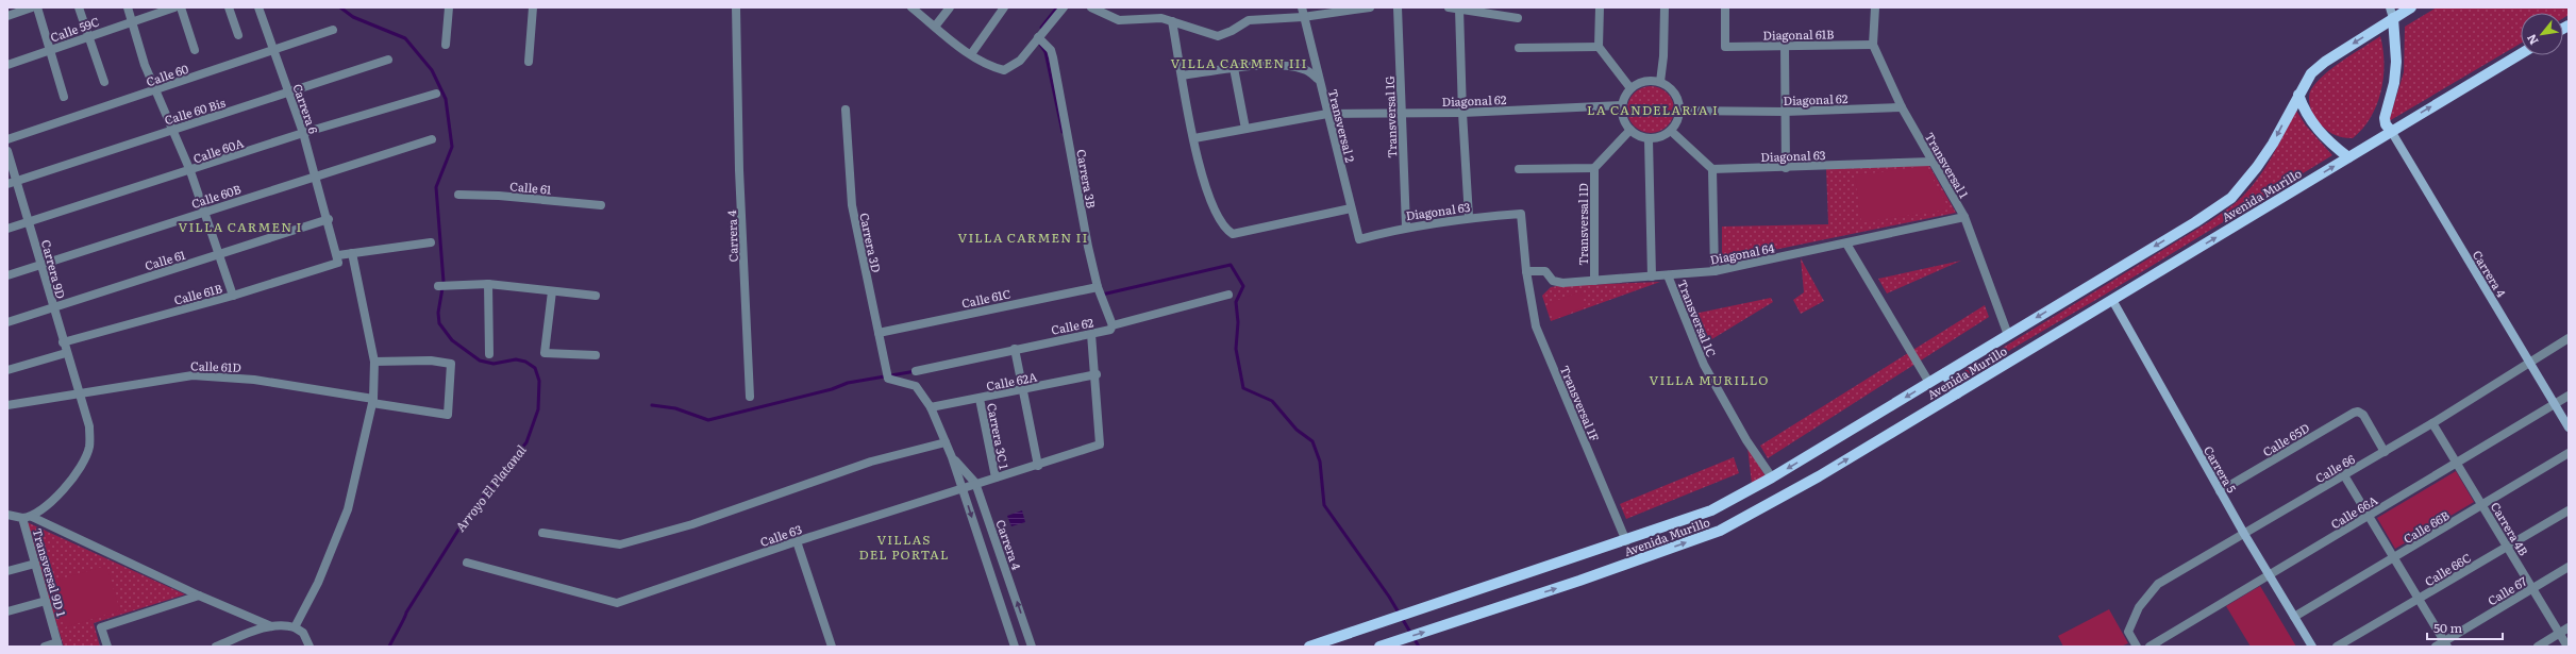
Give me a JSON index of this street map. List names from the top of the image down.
{
  "streets": {
    "main road": ["Avenida Murillo"],
    "street": [
      "Calle 59C",
      "Diagonal 61B",
      "Calle 60",
      "Diagonal 62",
      "Carrera 6",
      "Calle 60 Bis",
      "Transversal 1G",
      "Transversal 2",
      "Calle 60A",
      "Diagonal 63",
      "Transversal 1",
      "Carrera 3B",
      "Calle 61",
      "Calle 60B",
      "Transversal 1D",
      "Carrera 4",
      "Carrera 3D",
      "Diagonal 64",
      "Carrera 9D",
      "Calle 61B",
      "Calle 61C",
      "Transversal 1C",
      "Calle 62",
      "Calle 61D",
      "Calle 62A",
      "Transversal 1F",
      "Carrera 3C 1",
      "Calle 65D",
      "Calle 66",
      "Carrera 5",
      "Calle 66A",
      "Calle 66B",
      "Carrera 4B",
      "Calle 63",
      "Calle 66C",
      "Transversal 9D 1",
      "Calle 67"
    ]
  },
  "crossings": [
    ["Diagonal 61B", "Transversal 1"],
    ["Calle 60", "Carrera 6"],
    ["Diagonal 62", "Transversal 1G"],
    ["Diagonal 62", "Transversal 2"],
    ["Diagonal 62", "Transversal 1"],
    ["Carrera 6", "Calle 60 Bis"],
    ["Carrera 6", "Calle 60A"],
    ["Carrera 6", "Calle 61"],
    ["Carrera 6", "Calle 60B"],
    ["Carrera 6", "Calle 61B"],
    ["Calle 60 Bis", "Carrera 9D"],
    ["Transversal 1G", "Diagonal 63"],
    ["Transversal 2", "Diagonal 63"],
    ["Calle 60A", "Carrera 9D"],
    ["Diagonal 63", "Transversal 1"],
    ["Diagonal 63", "Transversal 1F"],
    ["Transversal 1", "Avenida Murillo"],
    ["Transversal 1", "Diagonal 64"],
    ["Carrera 3B", "Calle 61C"],
    ["Carrera 3B", "Calle 62"],
    ["Calle 61", "Carrera 9D"],
    ["Avenida Murillo", "Carrera 4"],
    ["Avenida Murillo", "Transversal 1C"],
    ["Avenida Murillo", "Transversal 1F"],
    ["Avenida Murillo", "Carrera 5"],
    ["Calle 60B", "Carrera 9D"],
    ["Transversal 1D", "Diagonal 64"],
    ["Carrera 4", "Carrera 3D"],
    ["Carrera 4", "Calle 62A"],
    ["Carrera 4", "Calle 66"],
    ["Carrera 4", "Calle 66A"],
    ["Carrera 4", "Calle 63"],
    ["Carrera 3D", "Calle 61C"],
    ["Diagonal 64", "Transversal 1C"],
    ["Diagonal 64", "Transversal 1F"],
    ["Carrera 9D", "Calle 61B"],
    ["Carrera 9D", "Calle 61D"],
    ["Calle 62A", "Carrera 3C 1"],
    ["Calle 62A", "Calle 63"],
    ["Carrera 3C 1", "Calle 63"],
    ["Calle 65D", "Calle 66"],
    ["Calle 65D", "Carrera 5"],
    ["Calle 66", "Carrera 5"],
    ["Calle 66", "Carrera 4B"],
    ["Carrera 5", "Calle 66A"],
    ["Carrera 5", "Calle 66B"],
    ["Calle 66A", "Carrera 4B"],
    ["Calle 66B", "Carrera 4B"],
    ["Carrera 4B", "Calle 66C"],
    ["Carrera 4B", "Calle 67"]
  ],
  "districts": [
    "VILLA CARMEN III",
    "LA CANDELARIA I",
    "VILLA CARMEN I",
    "VILLA CARMEN II",
    "VILLA MURILLO",
    "VILLAS DEL PORTAL"
  ],
  "water": ["Arroyo El Platanal"],
  "scale_bar": "50 m",
  "north": "bottom left"
}
